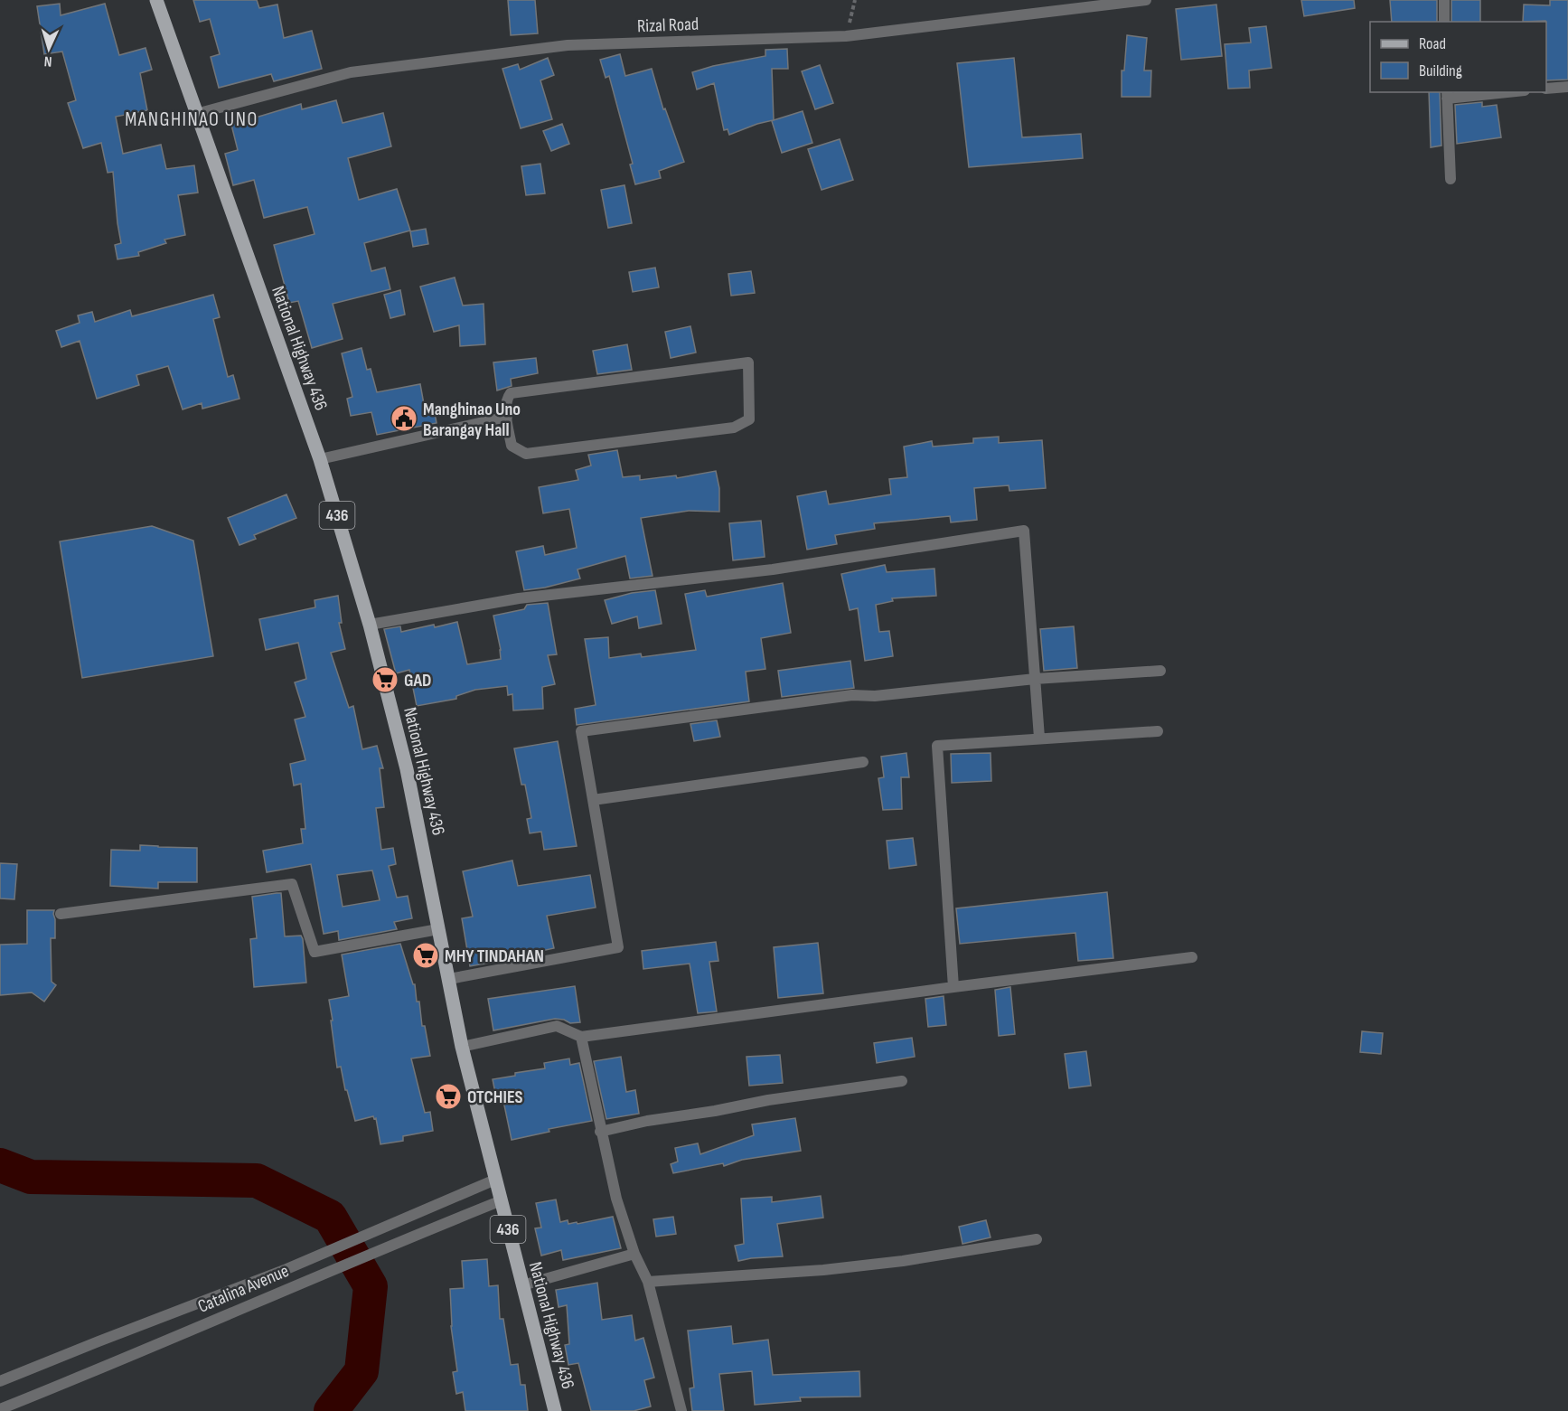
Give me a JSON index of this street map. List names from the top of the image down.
{
  "streets": {
    "main road": ["National Highway 436", "436"],
    "street": ["Rizal Road", "Catalina Avenue"]
  },
  "crossings": [
    ["Rizal Road", "National Highway 436"],
    ["National Highway 436", "Catalina Avenue"]
  ],
  "districts": ["MANGHINAO UNO"],
  "places": {
    "public building": ["Manghinao Uno Barangay Hall"],
    "supermarket": ["GAD", "MHY TINDAHAN", "OTCHIES"]
  },
  "legend": ["Road", "Building"],
  "north": "bottom"
}
